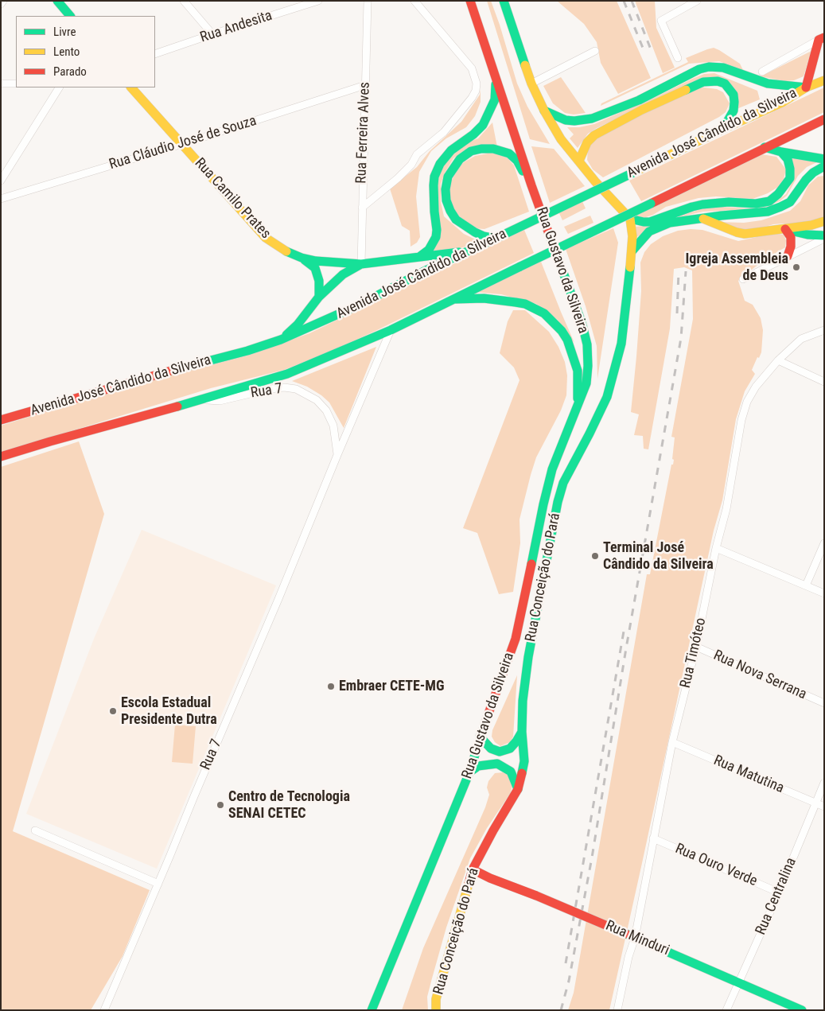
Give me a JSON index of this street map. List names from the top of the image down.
{
  "streets": {
    "main road": [
      "Avenida José Cândido da Silveira",
      "Rua Camilo Prates",
      "Rua Gustavo da Silveira",
      "Rua Conceição do Pará",
      "Rua Minduri"
    ],
    "street": [
      "Rua Andesita",
      "Rua Ferreira Alves",
      "Rua Cláudio José de Souza",
      "Rua 7",
      "Rua Timóteo",
      "Rua Nova Serrana",
      "Rua Matutina",
      "Rua Ouro Verde",
      "Rua Centralina"
    ]
  },
  "crossings": [
    ["Rua Ferreira Alves", "Rua Cláudio José de Souza"],
    ["Rua Ferreira Alves", "Rua Camilo Prates"],
    ["Rua Cláudio José de Souza", "Rua Camilo Prates"],
    ["Rua Conceição do Pará", "Rua Minduri"],
    ["Rua Timóteo", "Rua Nova Serrana"],
    ["Rua Timóteo", "Rua Matutina"],
    ["Rua Timóteo", "Rua Ouro Verde"],
    ["Rua Timóteo", "Rua Minduri"],
    ["Rua Matutina", "Rua Centralina"],
    ["Rua Ouro Verde", "Rua Centralina"],
    ["Rua Centralina", "Rua Minduri"]
  ],
  "places": [
    "Igreja Assembleia de Deus",
    "Terminal José Cândido da Silveira",
    "Embraer CETE-MG",
    "Escola Estadual Presidente Dutra",
    "Centro de Tecnologia SENAI CETEC"
  ],
  "legend": ["Livre", "Lento", "Parado"]
}
